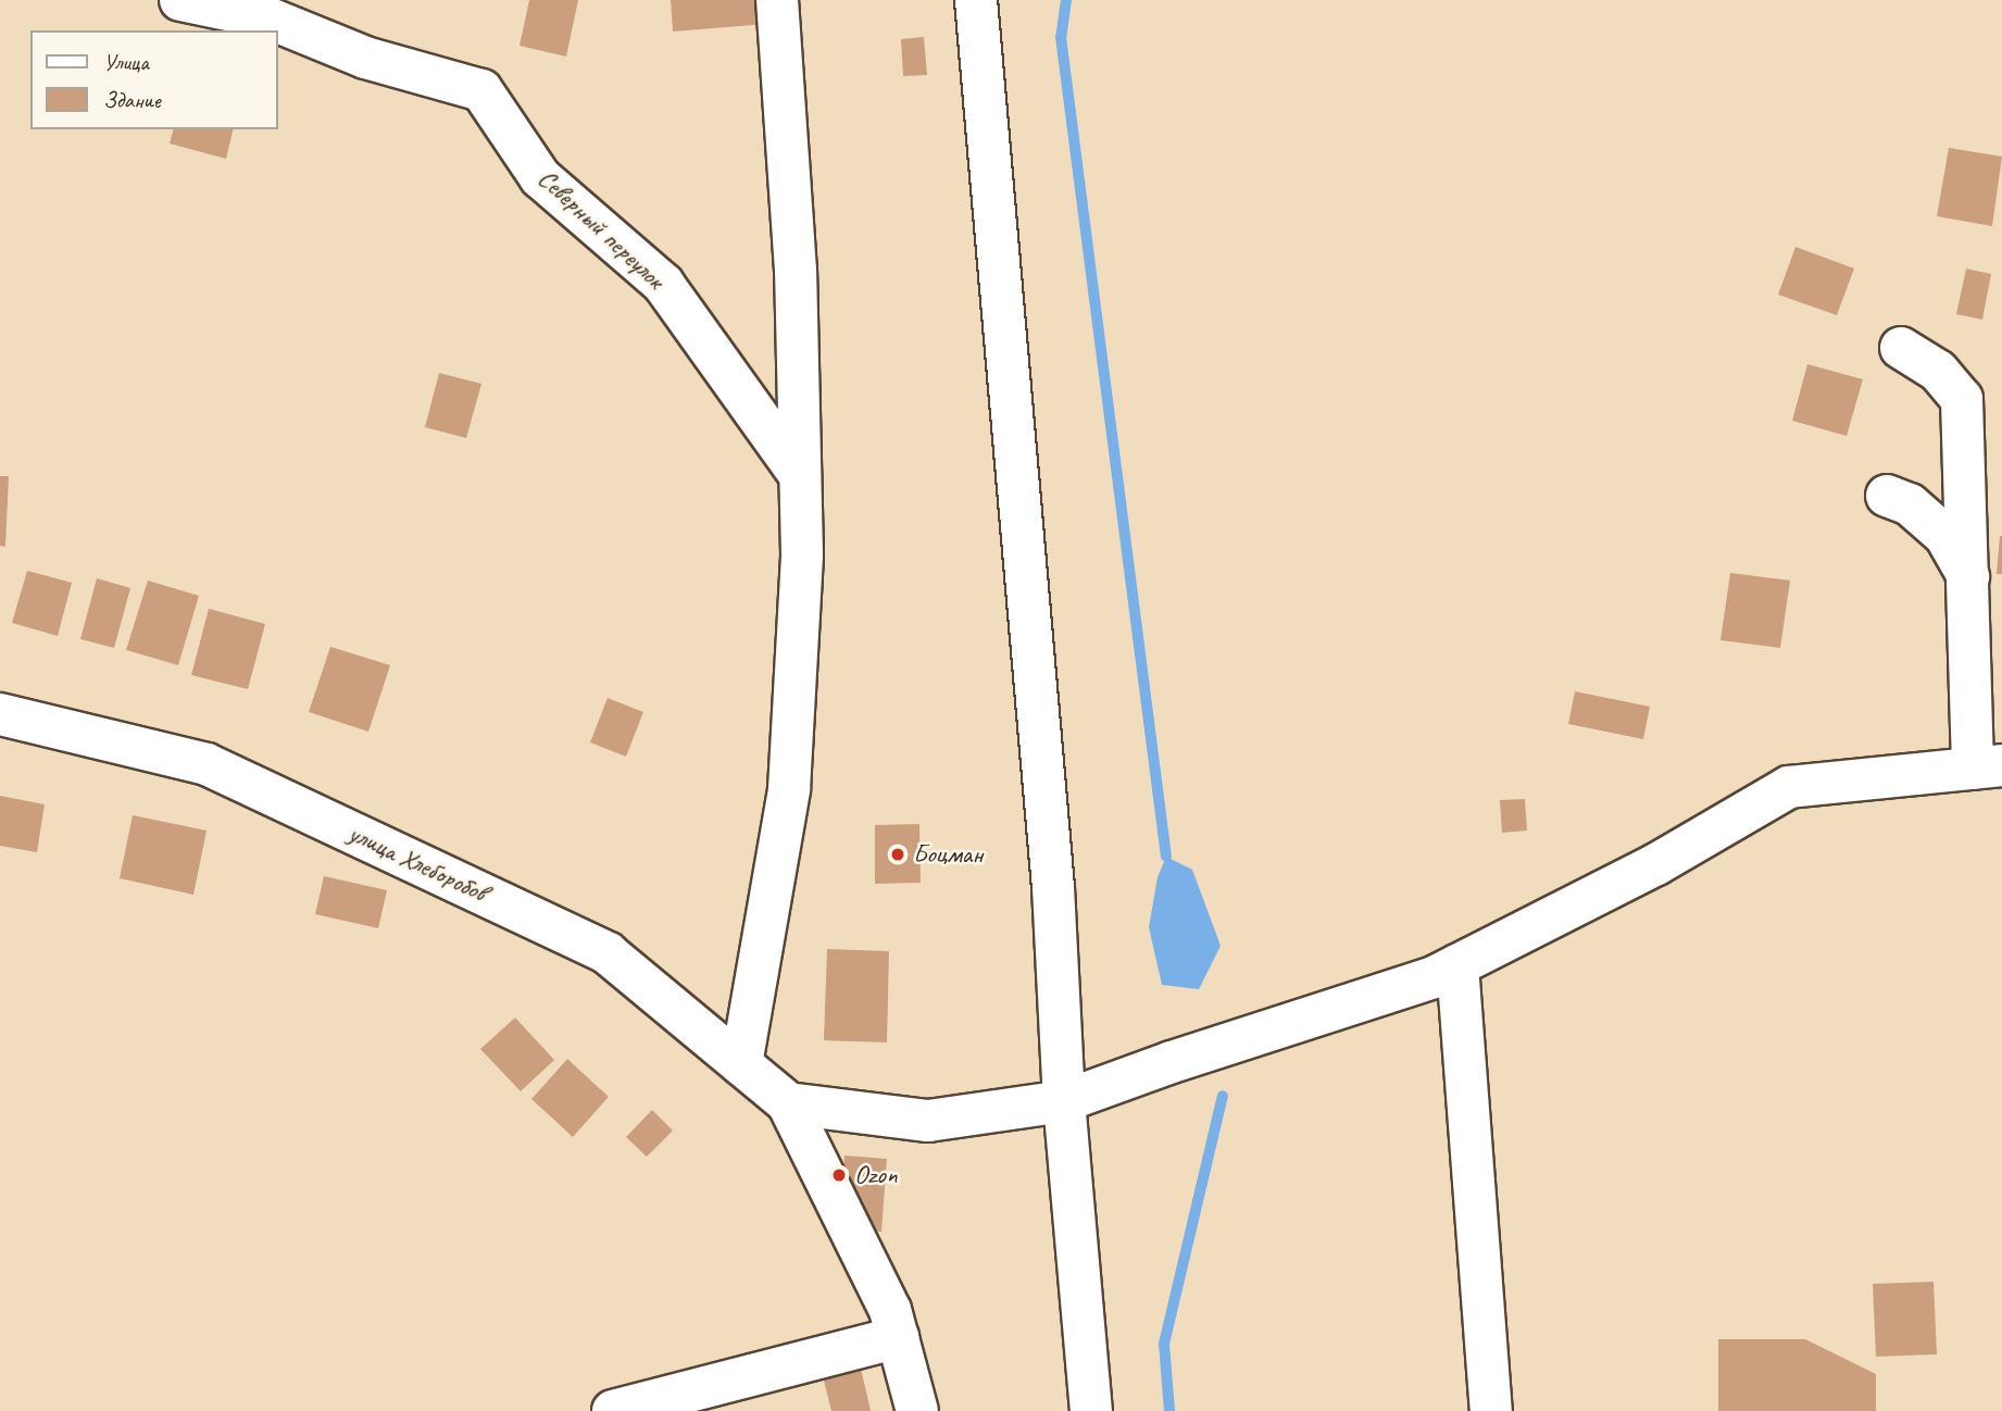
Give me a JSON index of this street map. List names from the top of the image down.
{
  "streets": {
    "main road": ["Северный переулок", "улица Хлеборобов"]
  },
  "places": ["Боцман", "Ozon"],
  "legend": ["Улица", "Здание"]
}
